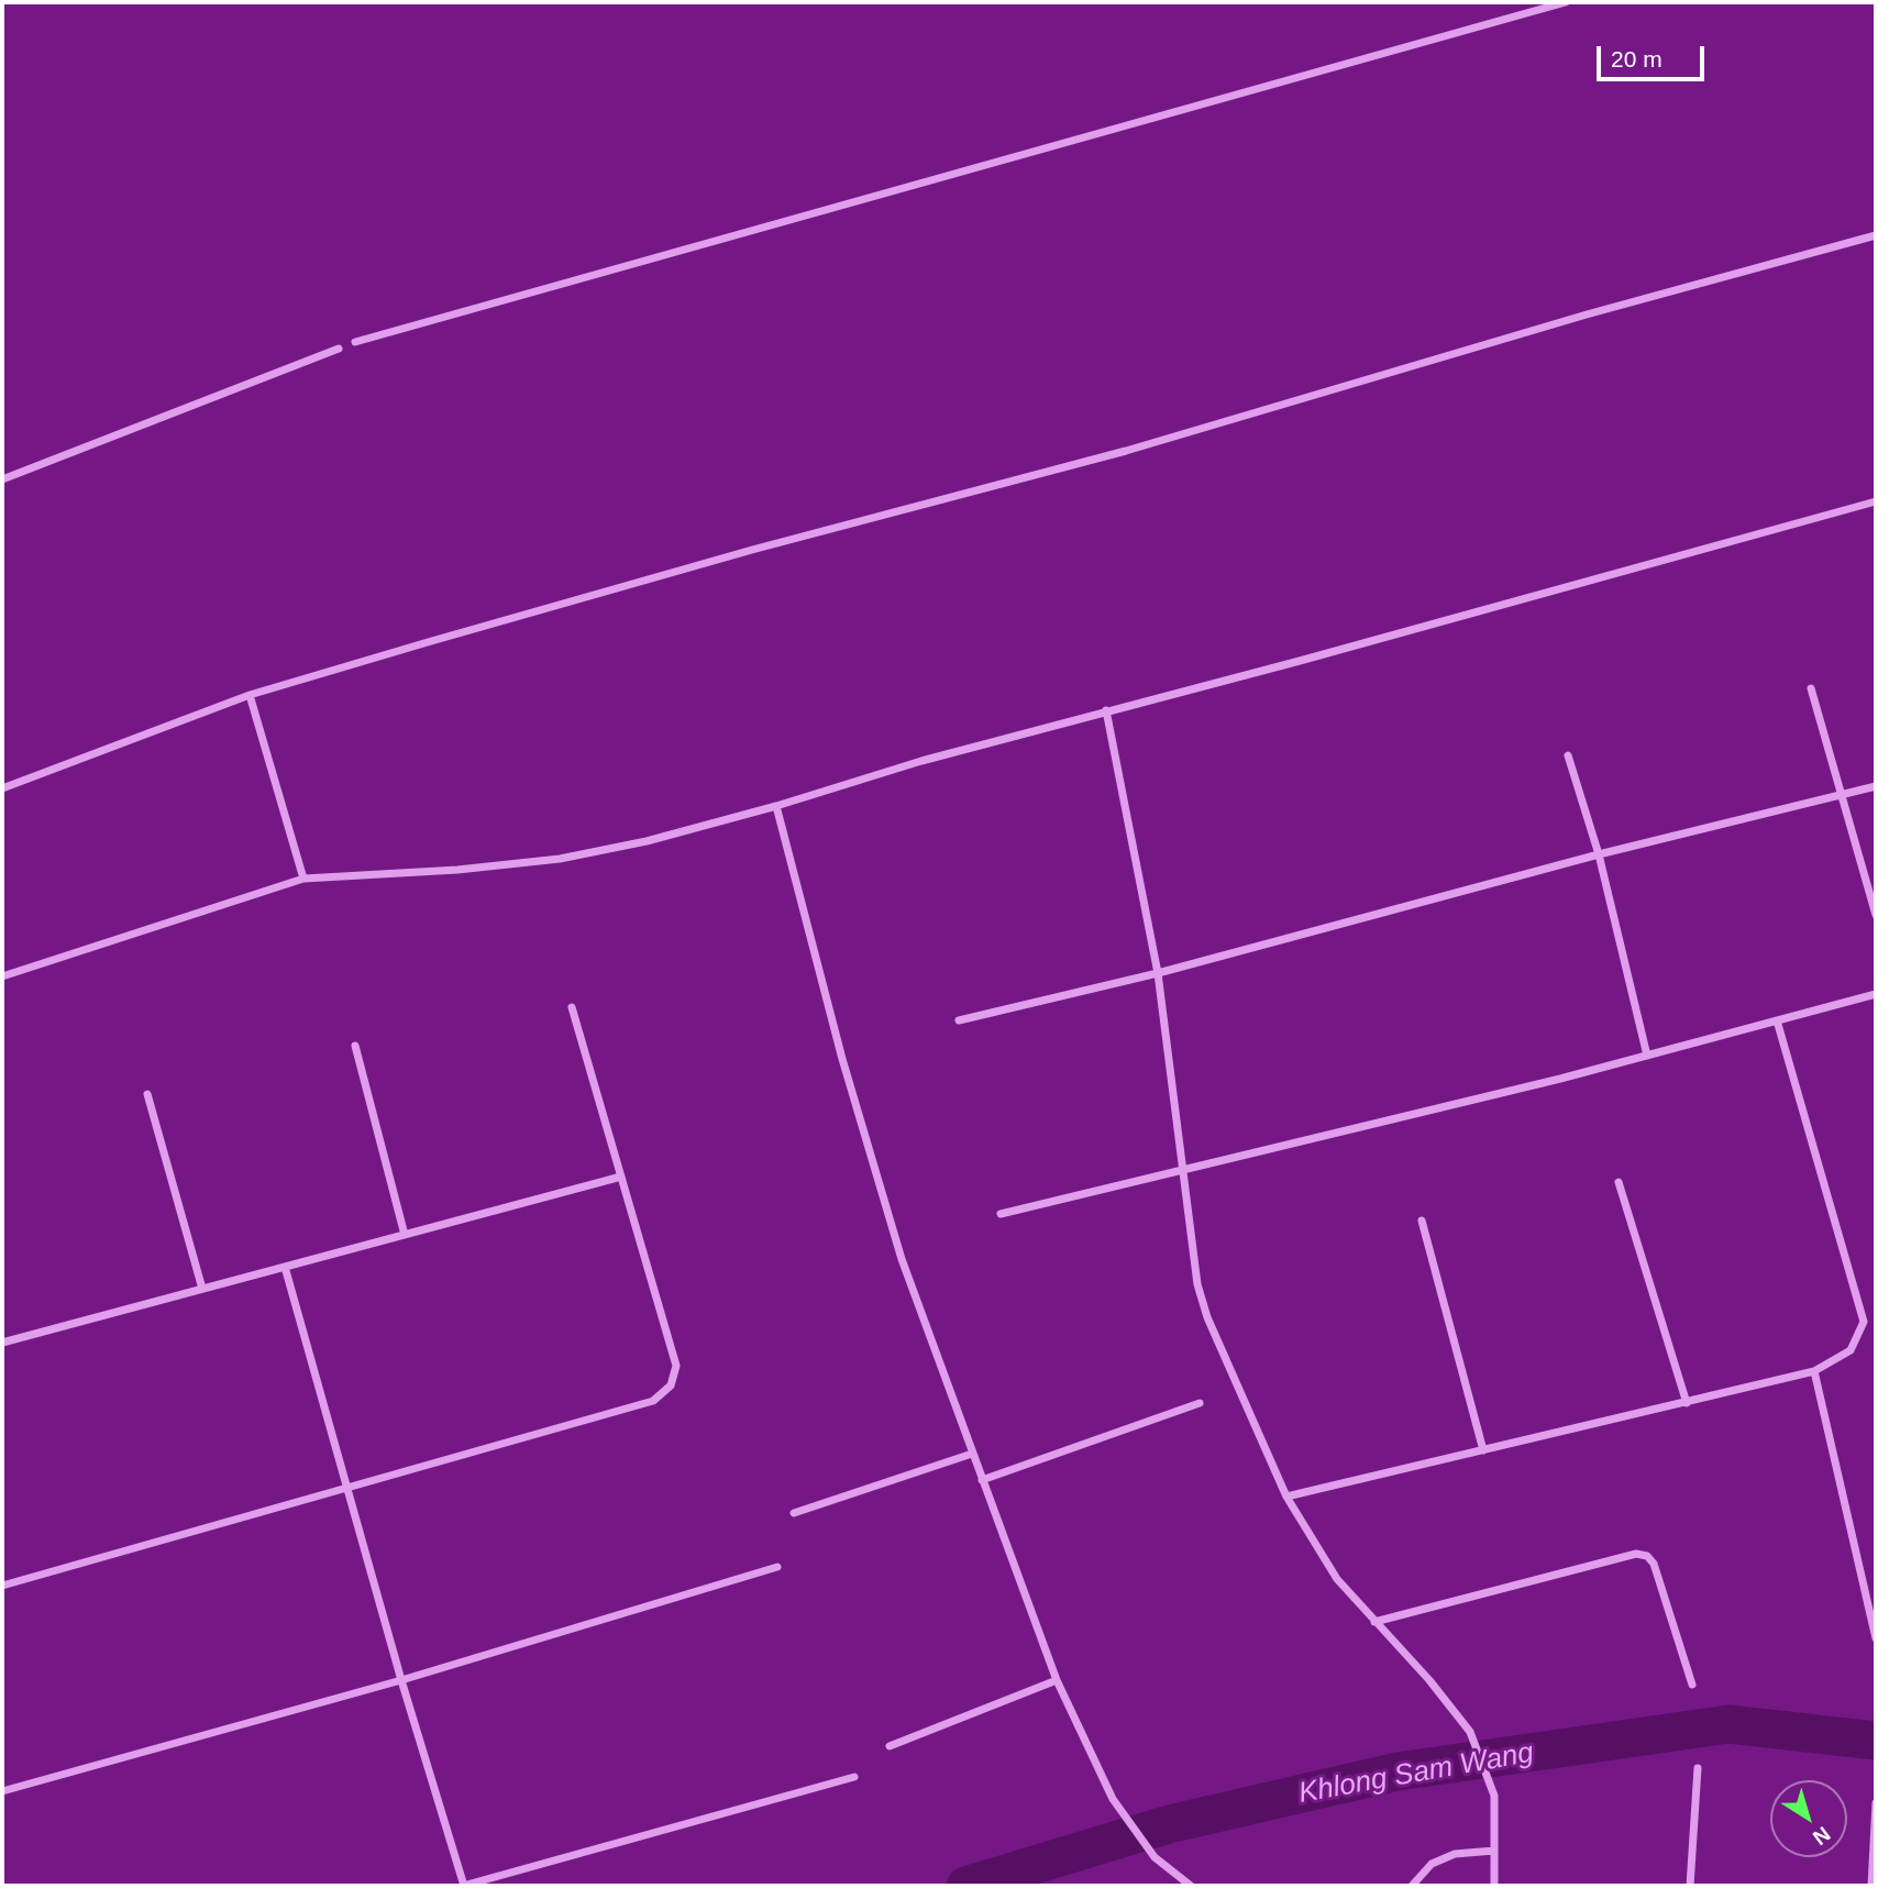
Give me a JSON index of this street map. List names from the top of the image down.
{
  "water": ["Khlong Sam Wang"],
  "scale_bar": "20 m",
  "north": "bottom right"
}
